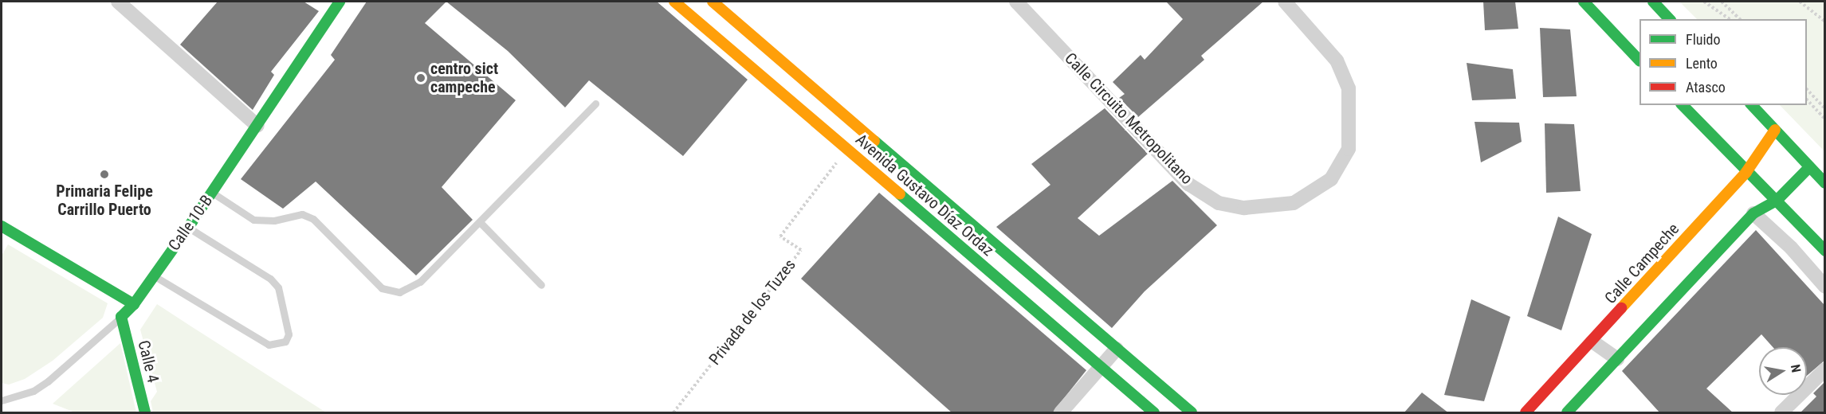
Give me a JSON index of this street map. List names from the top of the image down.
{
  "streets": {
    "street": [
      "Calle Circuito Metropolitano",
      "Avenida Gustavo Díaz Ordaz",
      "Calle 10-B",
      "Calle Campeche",
      "Calle 4"
    ],
    "path": ["Privada de los Tuzes"]
  },
  "crossings": [
    ["Avenida Gustavo Díaz Ordaz", "Privada de los Tuzes"],
    ["Calle 10-B", "Calle 4"]
  ],
  "places": ["centro sict campeche", "Primaria Felipe Carrillo Puerto"],
  "legend": ["Fluido", "Lento", "Atasco"],
  "north": "right"
}
